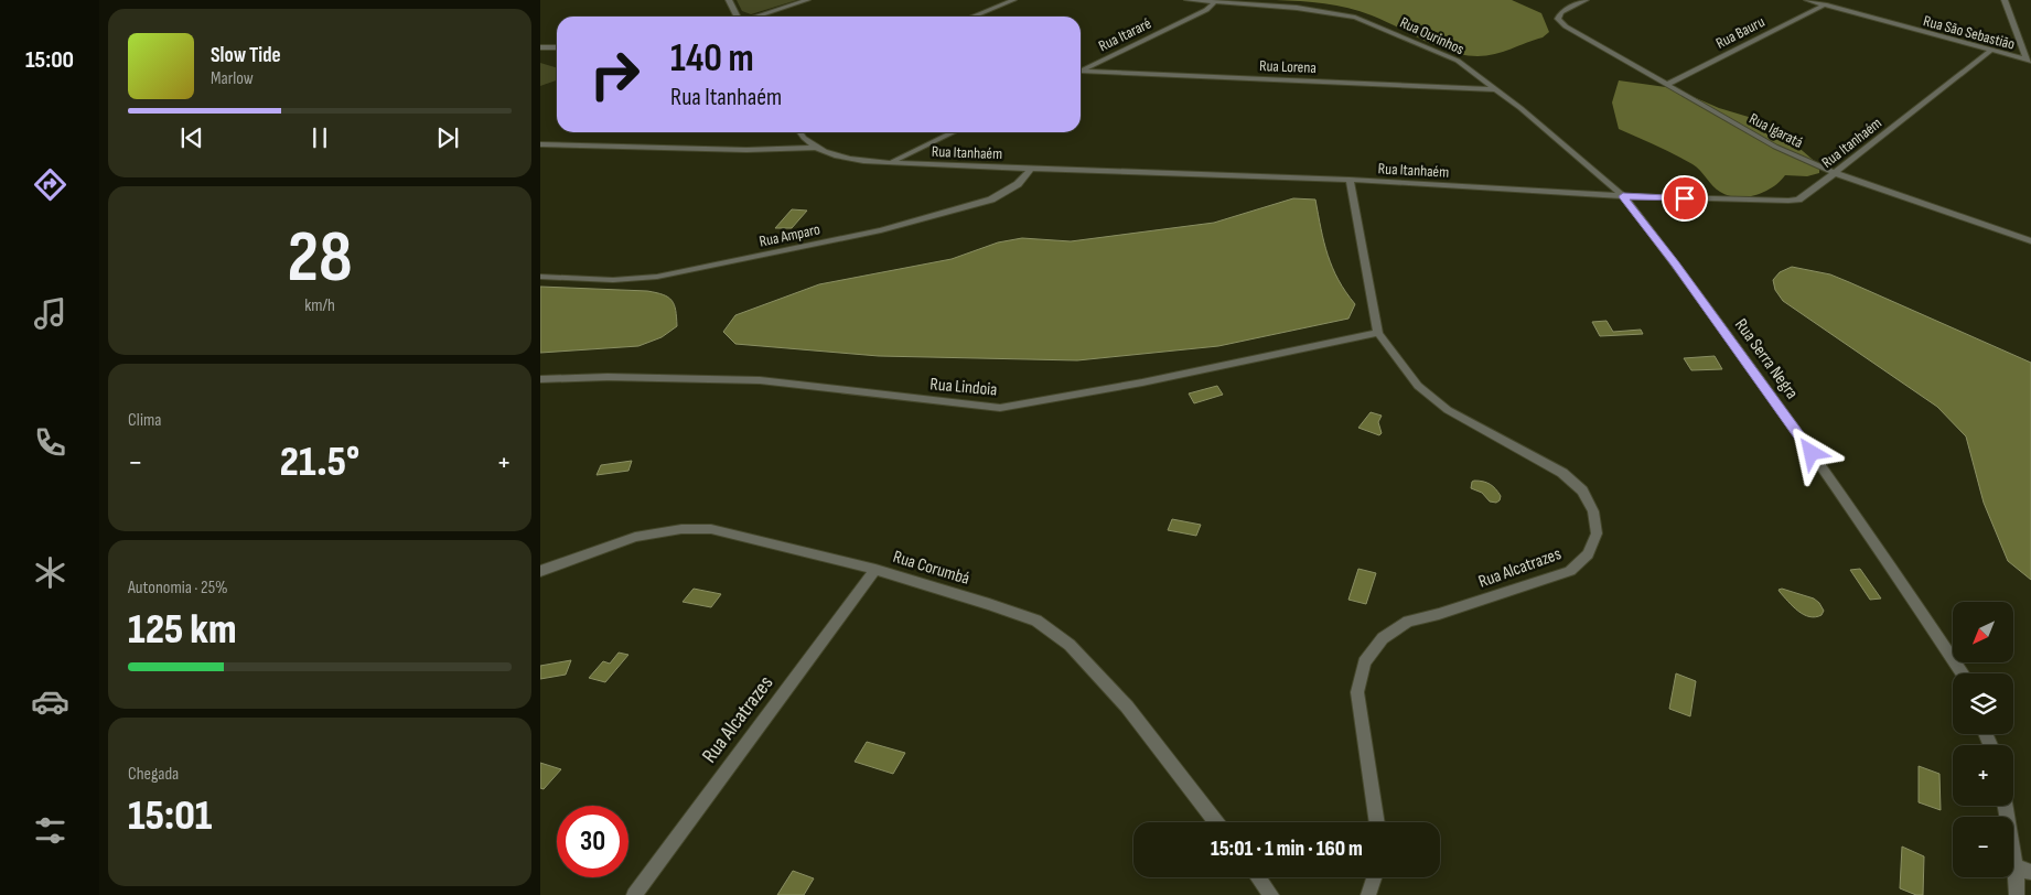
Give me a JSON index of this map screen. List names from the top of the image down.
{
  "streets": {
    "street": [
      "Rua Bauru",
      "Rua São Sebastião",
      "Rua Itararé",
      "Rua Ourinhos",
      "Rua Lorena",
      "Rua Igaratá",
      "Rua Itanhaém",
      "Rua Amparo",
      "Rua Serra Negra",
      "Rua Lindoia",
      "Rua Corumbá",
      "Rua Alcatrazes"
    ]
  },
  "crossings": [
    ["Rua Bauru", "Rua São Sebastião"],
    ["Rua Bauru", "Rua Igaratá"],
    ["Rua São Sebastião", "Rua Itanhaém"],
    ["Rua Itararé", "Rua Ourinhos"],
    ["Rua Ourinhos", "Rua Lorena"],
    ["Rua Ourinhos", "Rua Itanhaém"],
    ["Rua Ourinhos", "Rua Serra Negra"],
    ["Rua Igaratá", "Rua Itanhaém"],
    ["Rua Itanhaém", "Rua Amparo"],
    ["Rua Itanhaém", "Rua Serra Negra"],
    ["Rua Itanhaém", "Rua Alcatrazes"],
    ["Rua Lindoia", "Rua Alcatrazes"],
    ["Rua Corumbá", "Rua Alcatrazes"]
  ],
  "north": "bottom left",
  "page": {
    "tabs": "15:00",
    "turn": ["140 m", "Rua Itanhaém"],
    "song": ["Slow Tide", "Marlow"],
    "tile": [
      ["28", "km/h"],
      "Clima",
      ["Autonomia · 25%", "125 km"],
      ["Chegada", "15:01"]
    ],
    "heat": ["−", "21.5°", "+"],
    "map_buttons": ["+", "−"],
    "limit": "30",
    "trip": "15:01 · 1 min · 160 m"
  }
}
